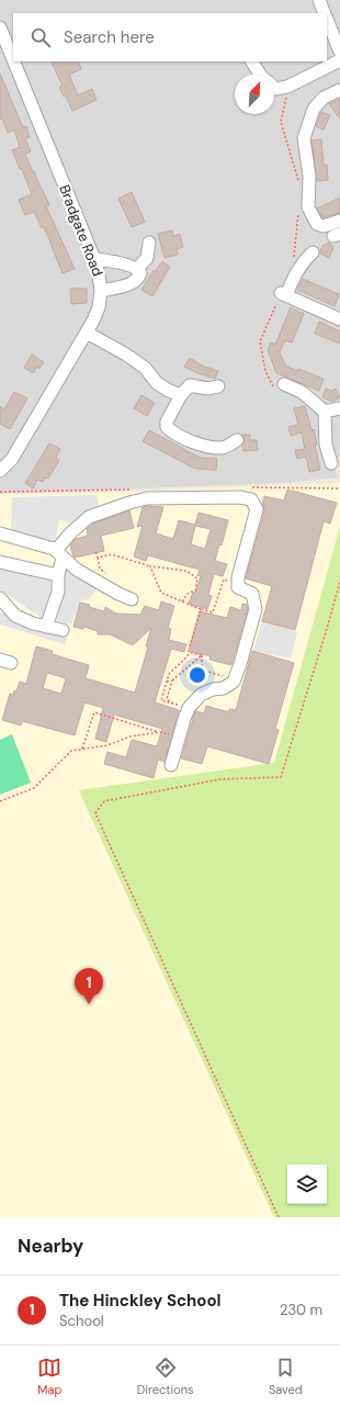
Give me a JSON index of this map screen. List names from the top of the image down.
{
  "streets": {
    "street": ["Bradgate Road"]
  },
  "north": "top right",
  "page": {
    "search": "Search here",
    "pins": "1",
    "heading": "Nearby",
    "list": [
      {
        "mark": "1",
        "name": "The Hinckley School",
        "note": "School",
        "value": "230 m"
      }
    ],
    "nav": ["Map", "Directions", "Saved"]
  }
}
